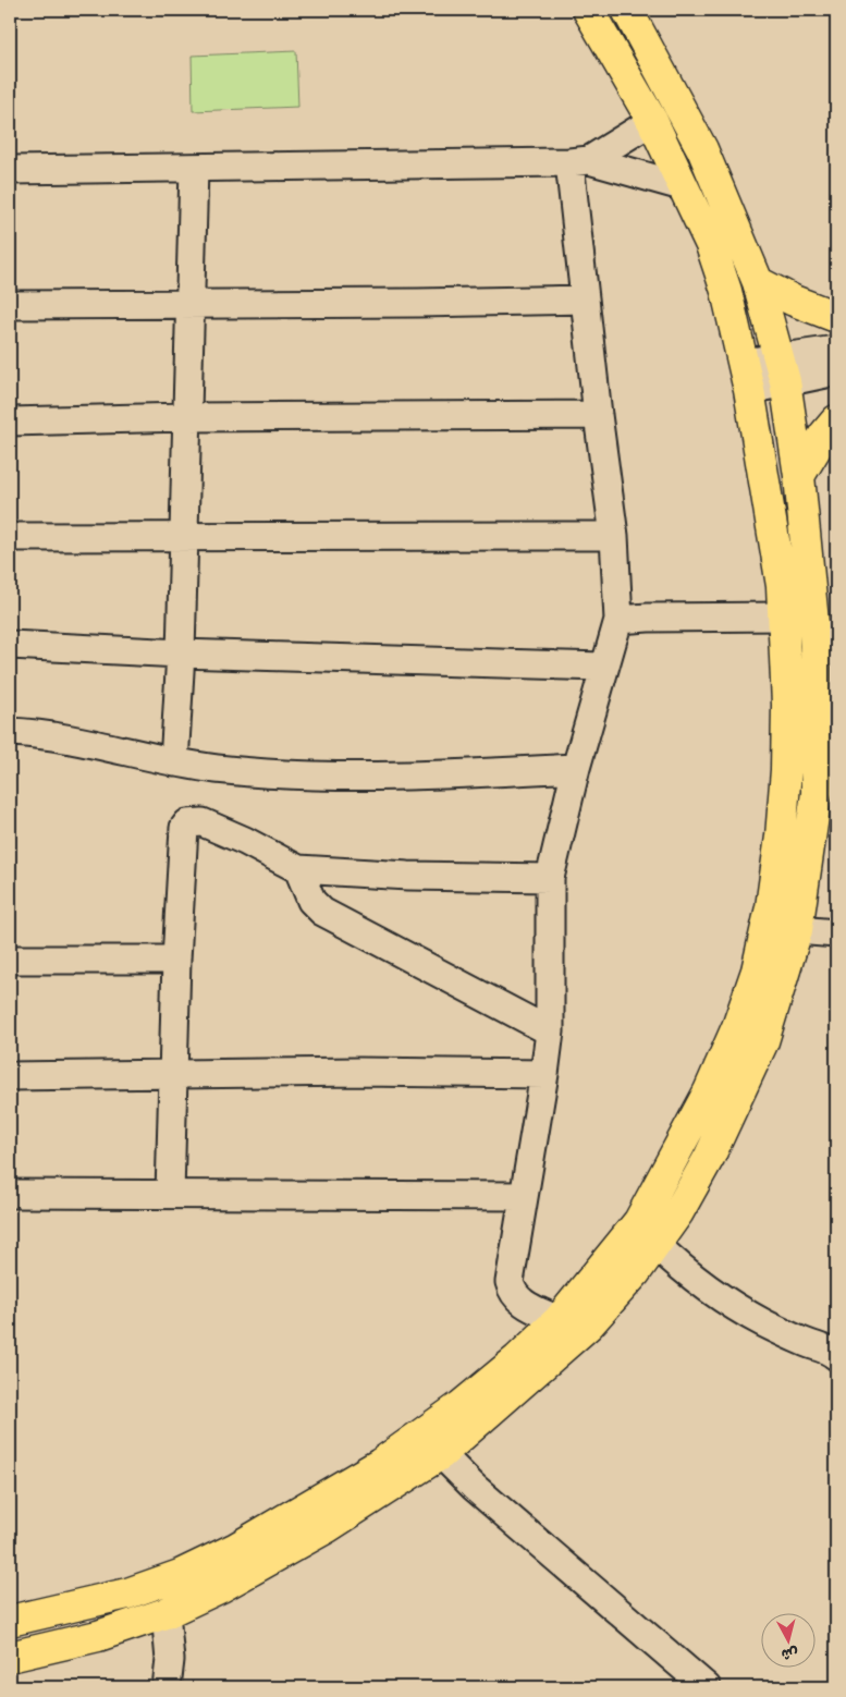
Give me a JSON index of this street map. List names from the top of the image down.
{
  "north": "bottom"
}
